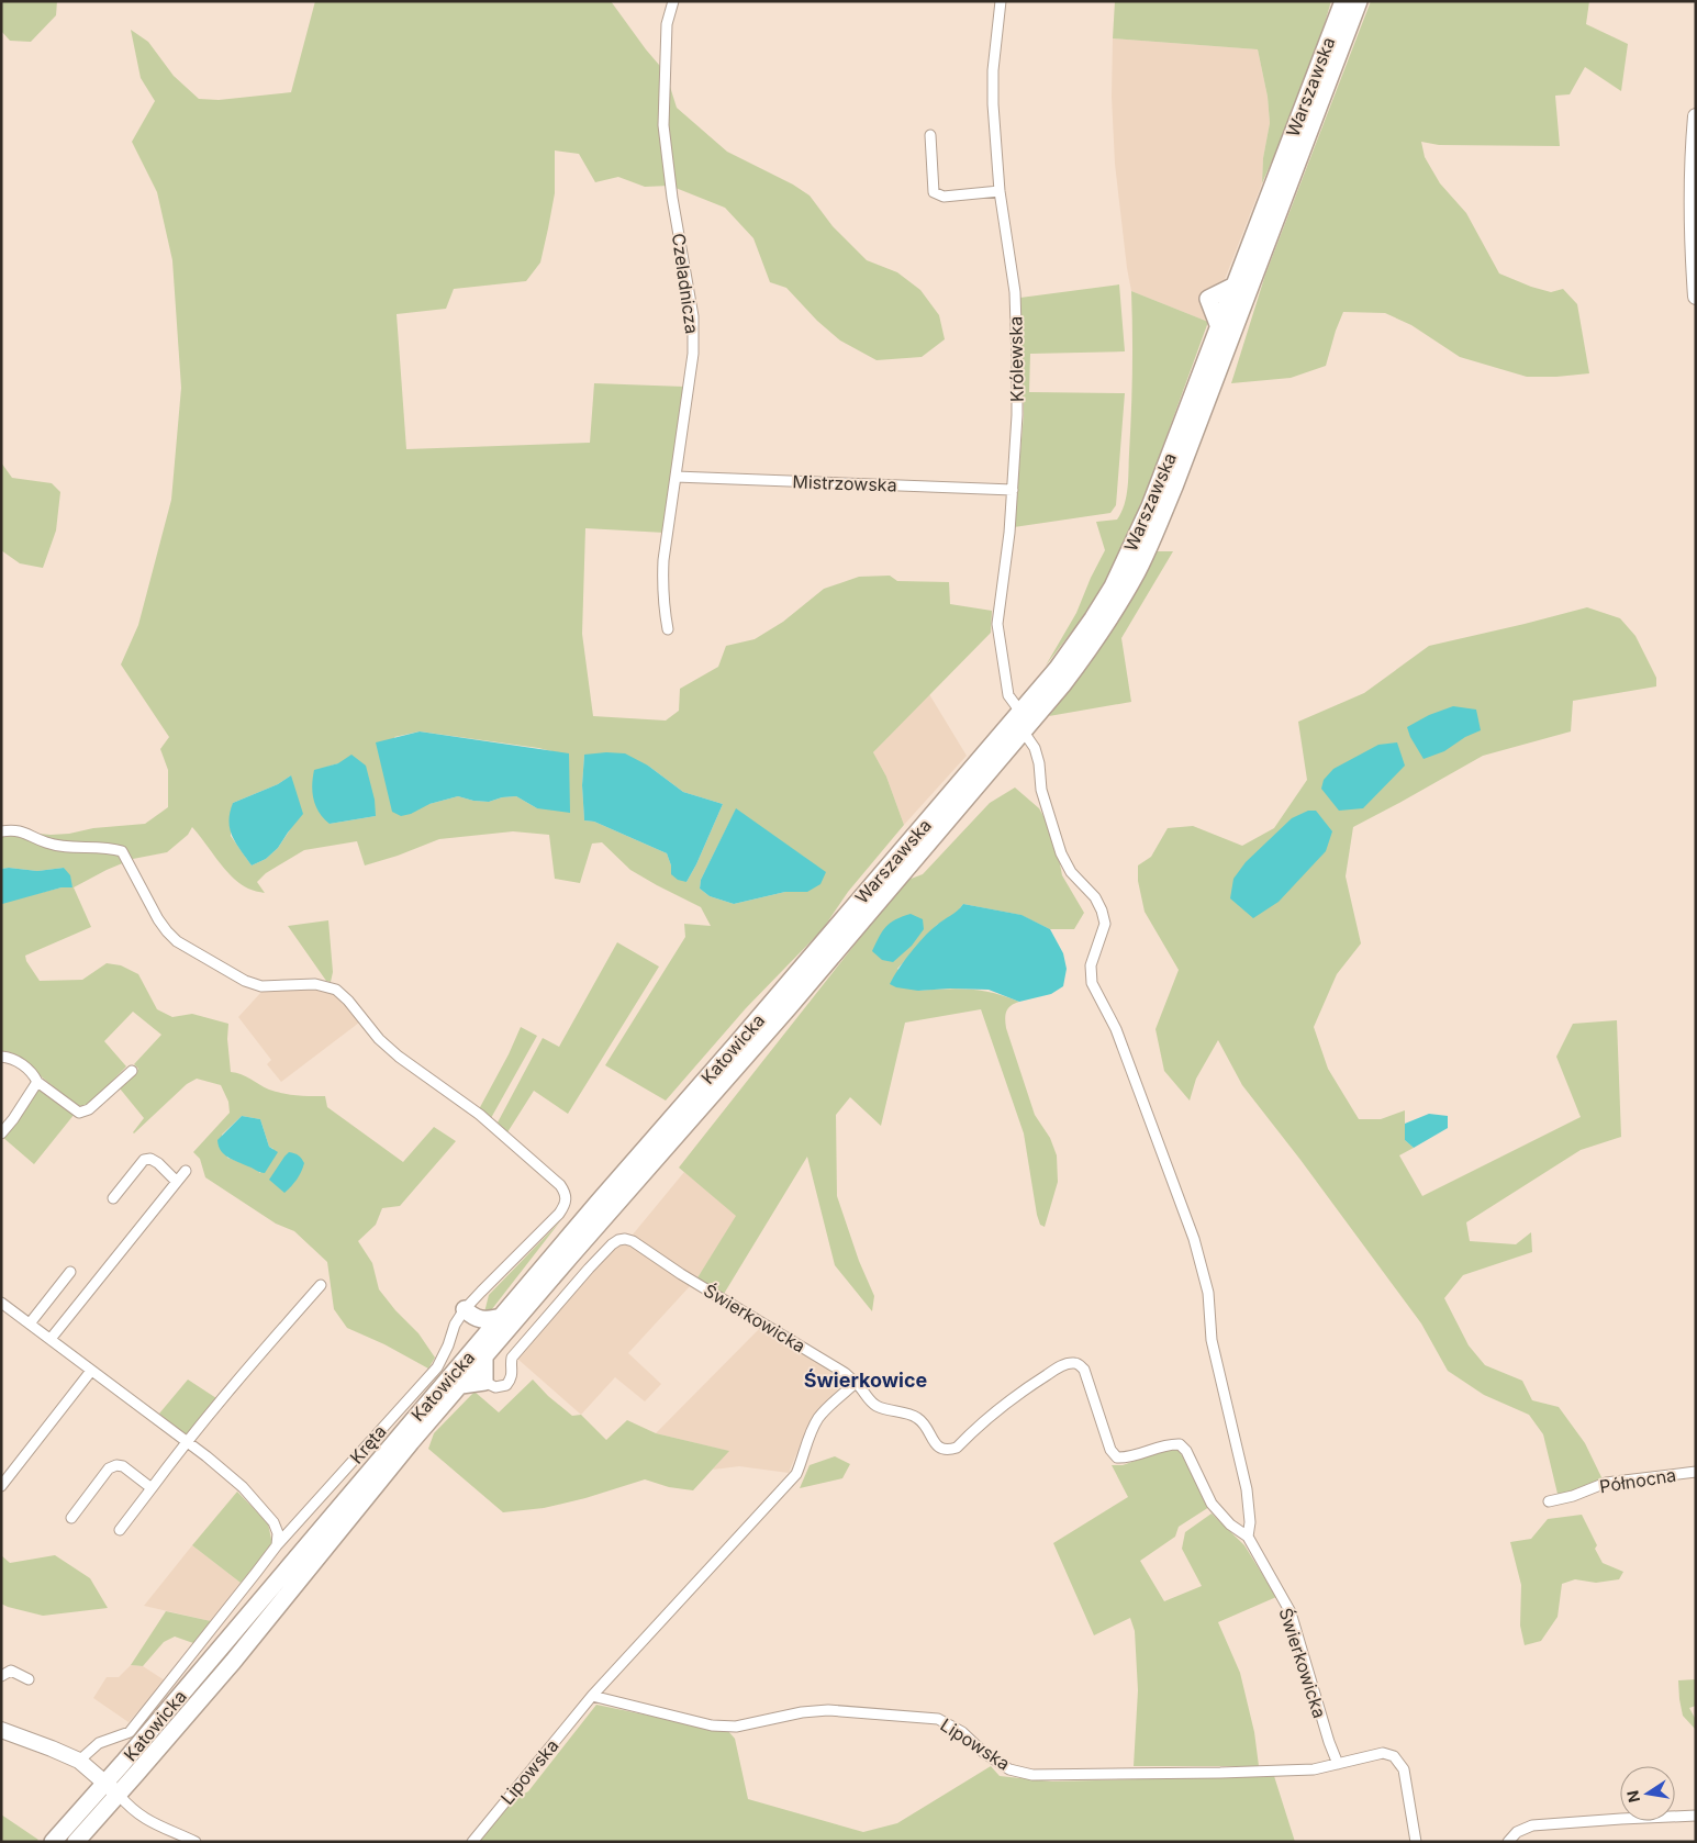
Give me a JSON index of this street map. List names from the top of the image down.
{
  "streets": {
    "main road": ["Warszawska", "Katowicka"],
    "street": [
      "Czeladnicza",
      "Królewska",
      "Mistrzowska",
      "Świerkowicka",
      "Kręta",
      "Północna",
      "Lipowska"
    ]
  },
  "crossings": [
    ["Warszawska", "Królewska"],
    ["Warszawska", "Katowicka"],
    ["Czeladnicza", "Mistrzowska"],
    ["Królewska", "Mistrzowska"],
    ["Świerkowicka", "Lipowska"]
  ],
  "districts": ["Świerkowice"],
  "north": "left"
}
